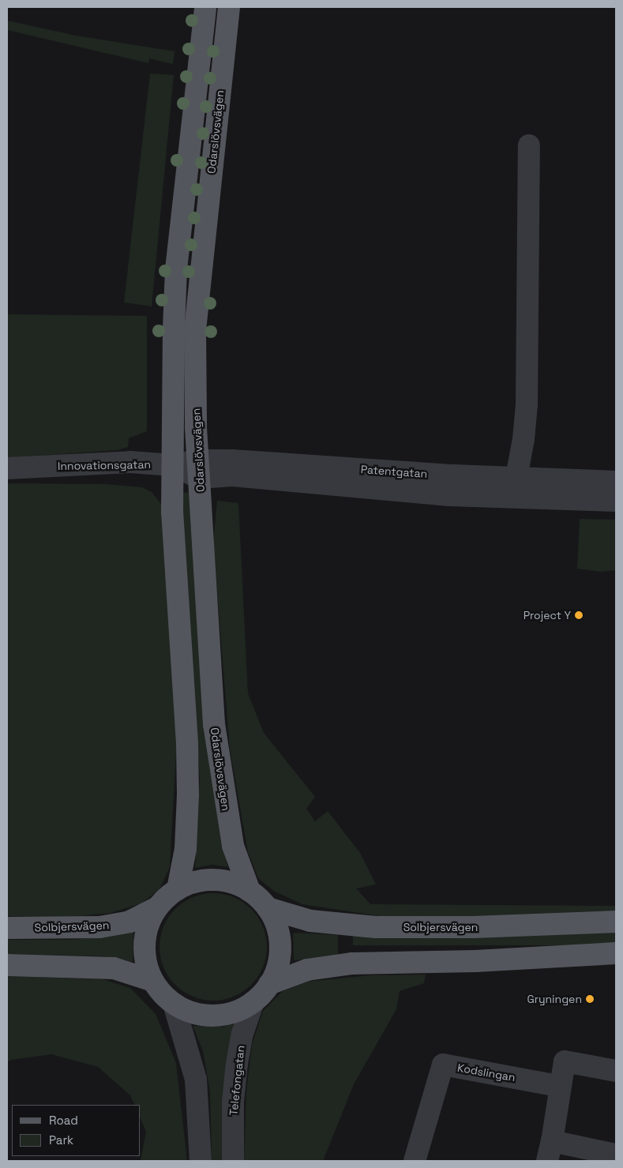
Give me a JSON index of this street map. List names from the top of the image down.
{
  "streets": {
    "main road": ["Odarslövsvägen", "Solbjersvägen"],
    "street": [
      "Innovationsgatan",
      "Patentgatan",
      "Kodslingan",
      "Telefongatan"
    ]
  },
  "crossings": [
    ["Odarslövsvägen", "Innovationsgatan"],
    ["Odarslövsvägen", "Patentgatan"],
    ["Odarslövsvägen", "Solbjersvägen"],
    ["Odarslövsvägen", "Telefongatan"],
    ["Innovationsgatan", "Patentgatan"],
    ["Solbjersvägen", "Telefongatan"]
  ],
  "places": ["Project Y", "Gryningen"],
  "legend": ["Road", "Park"]
}
